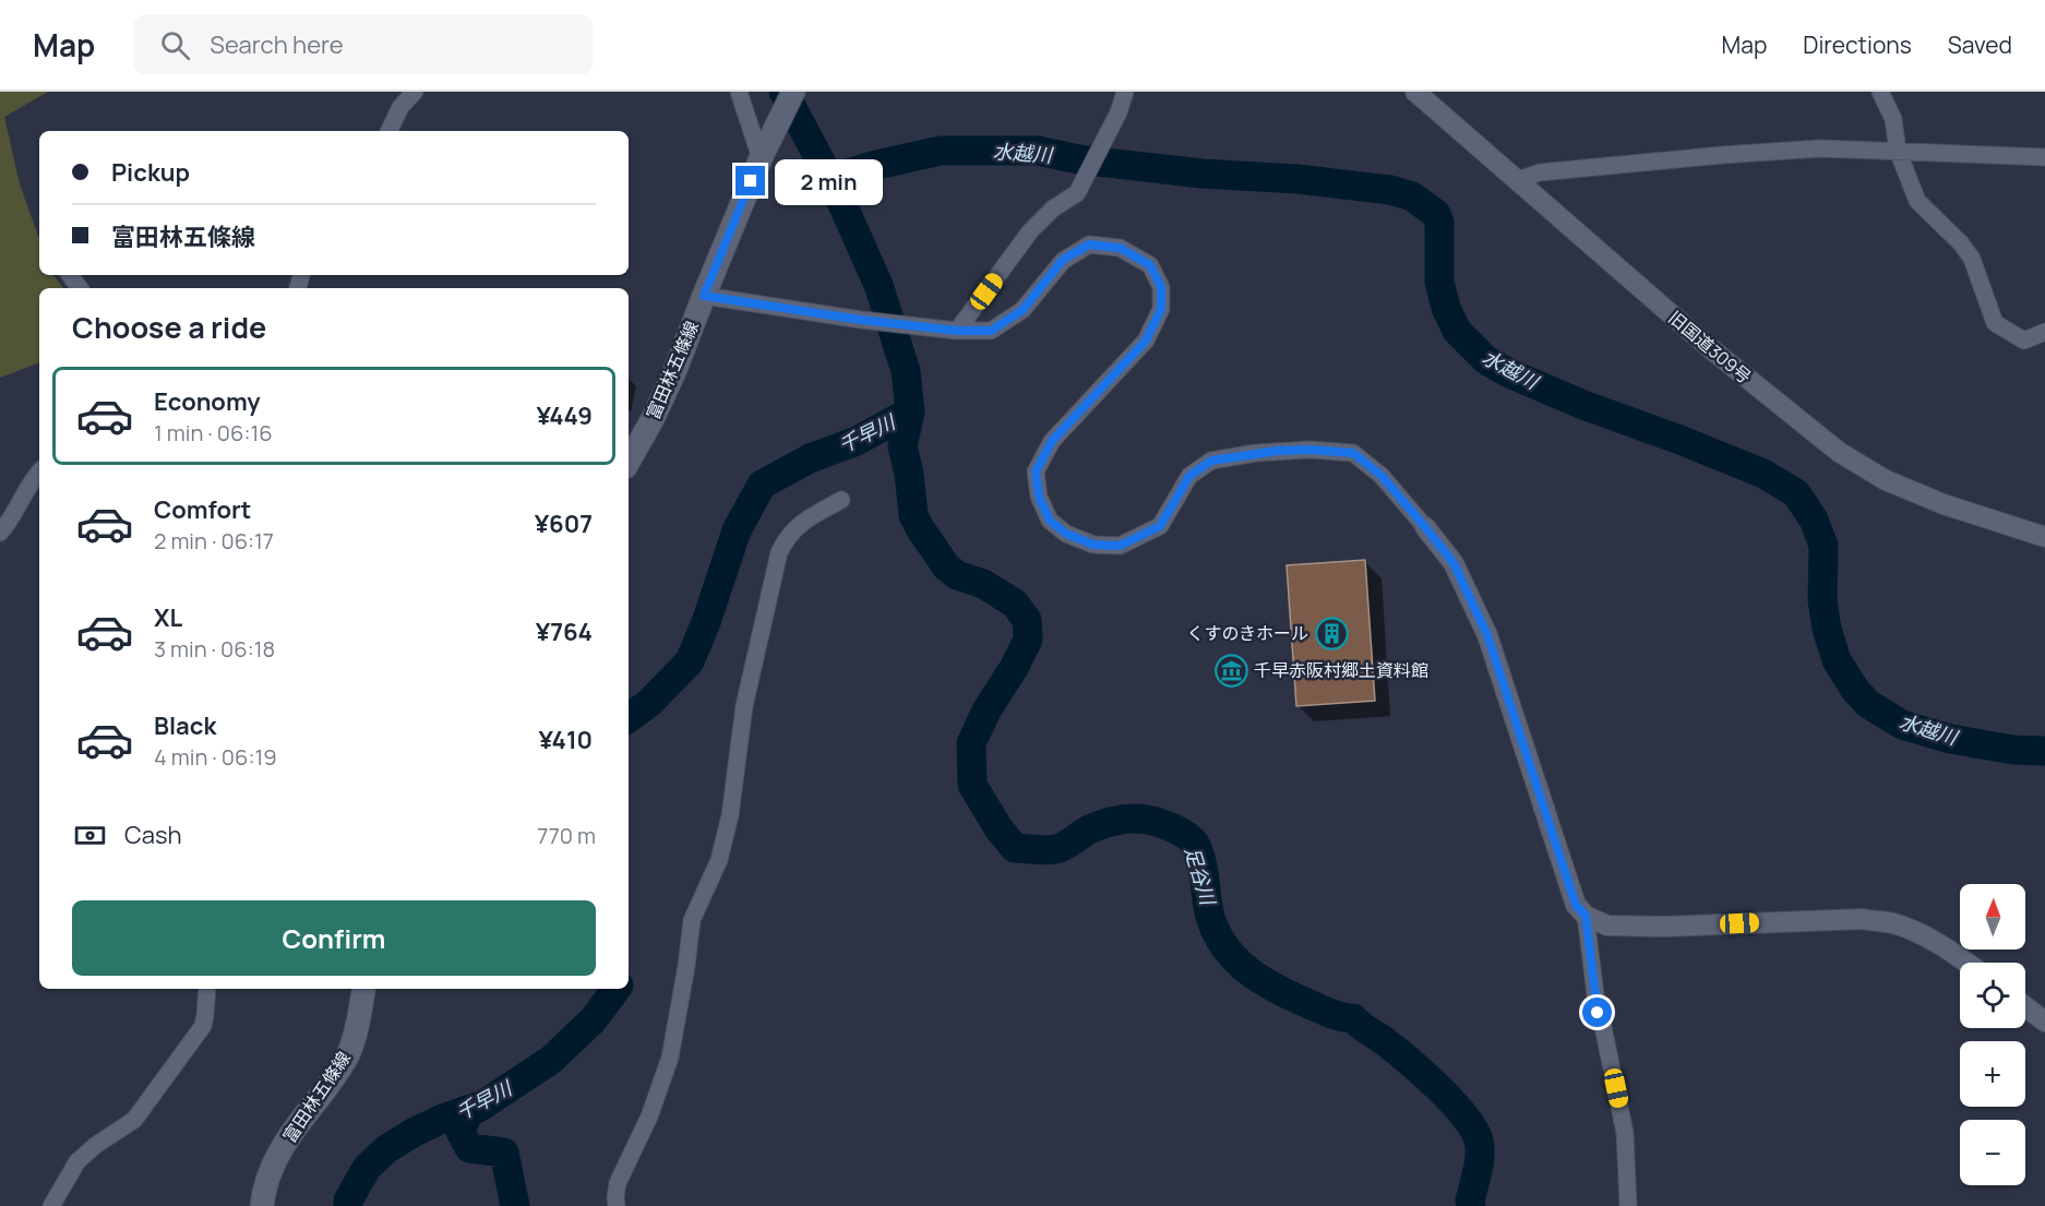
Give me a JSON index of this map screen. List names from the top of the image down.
{
  "streets": {
    "main road": ["富田林五條線"],
    "street": ["旧国道309号"]
  },
  "water": ["水越川", "千早川", "足谷川"],
  "places": {
    "building": ["くすのきホール"],
    "museum": ["千早赤阪村郷土資料館"]
  },
  "north": "top",
  "page": {
    "header": "Map",
    "search": "Search here",
    "nav": ["Map", "Directions", "Saved"],
    "banner": ["Pickup", "富田林五條線"],
    "bubble": "2 min",
    "heading": "Choose a ride",
    "list": [
      {
        "name": "Economy",
        "note": "1 min · 06:16",
        "value": "¥449"
      },
      {
        "name": "Comfort",
        "note": "2 min · 06:17",
        "value": "¥607"
      },
      {
        "name": "XL",
        "note": "3 min · 06:18",
        "value": "¥764"
      },
      {
        "name": "Black",
        "note": "4 min · 06:19",
        "value": "¥410"
      }
    ],
    "pay": ["Cash", "770 m"],
    "map_buttons": ["+", "−"],
    "buttons": "Confirm"
  }
}
